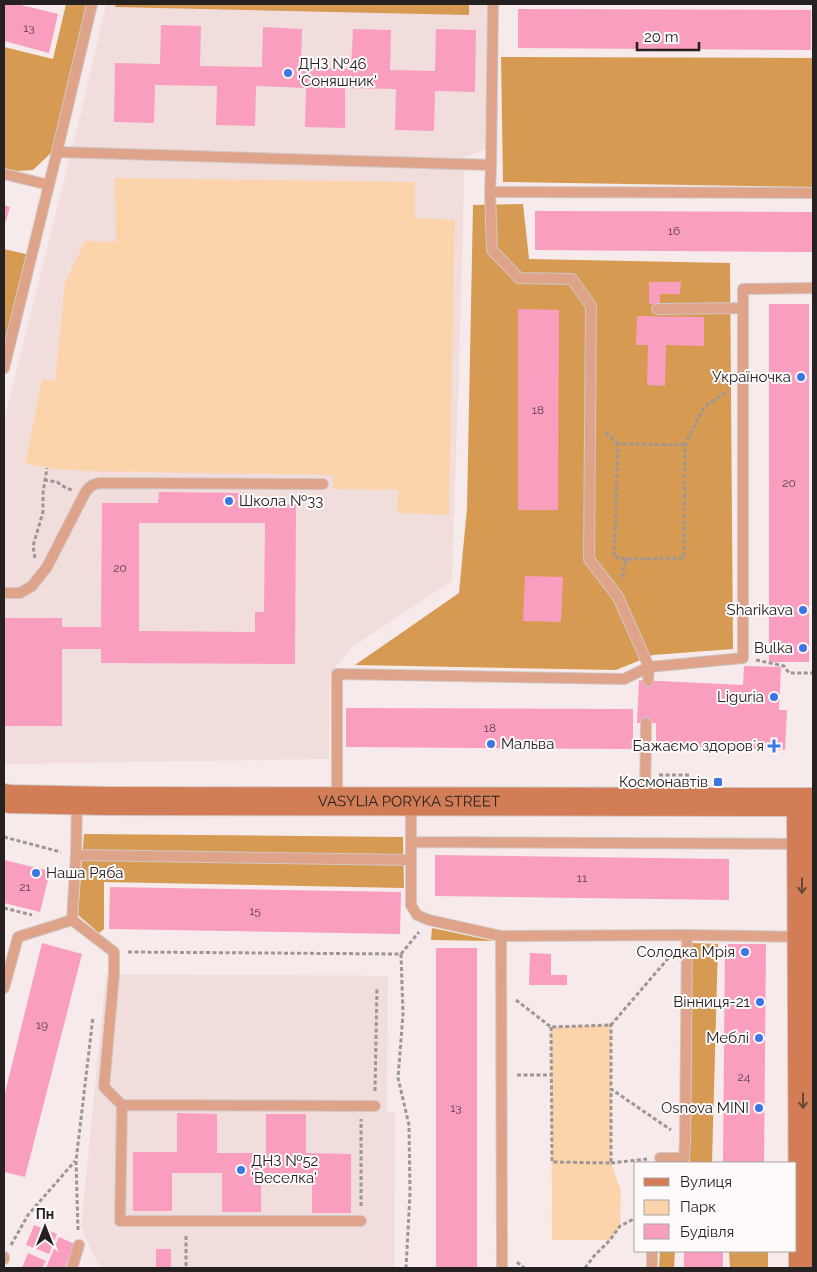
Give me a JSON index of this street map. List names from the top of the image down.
{
  "streets": {
    "street": ["VASYLIA PORYKA STREET"]
  },
  "places": {
    "other": [
      "ДНЗ №46 'Соняшник'",
      "Україночка",
      "Школа №33",
      "Sharikava",
      "Bulka",
      "Liguria",
      "Мальва",
      "Наша Ряба",
      "Солодка Мрія",
      "Вінниця-21",
      "Меблі",
      "Osnova MINI",
      "ДНЗ №52 'Веселка'"
    ],
    "health": ["Бажаємо здоровʼя"],
    "transit": ["Космонавтів"]
  },
  "house_numbers": [
    "13",
    "16",
    "18",
    "20",
    "20",
    "18",
    "11",
    "21",
    "15",
    "19",
    "24",
    "13"
  ],
  "legend": ["Вулиця", "Парк", "Будівля"],
  "scale_bar": "20 m",
  "north": "top"
}
